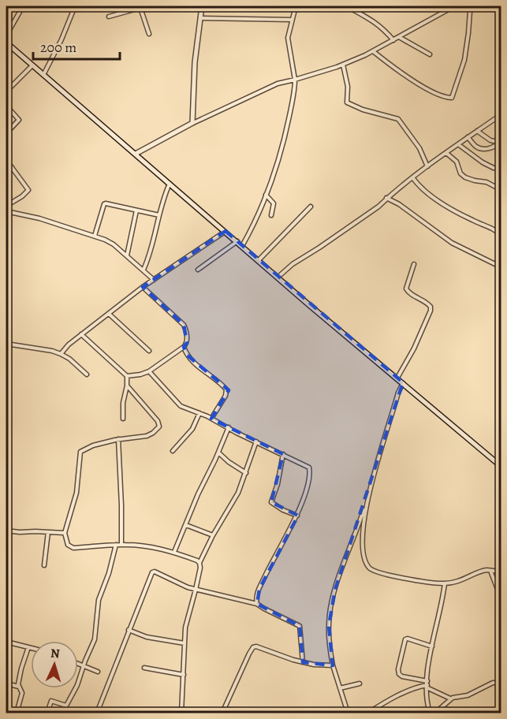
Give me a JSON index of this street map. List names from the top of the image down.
{
  "scale_bar": "200 m",
  "north": "top"
}
